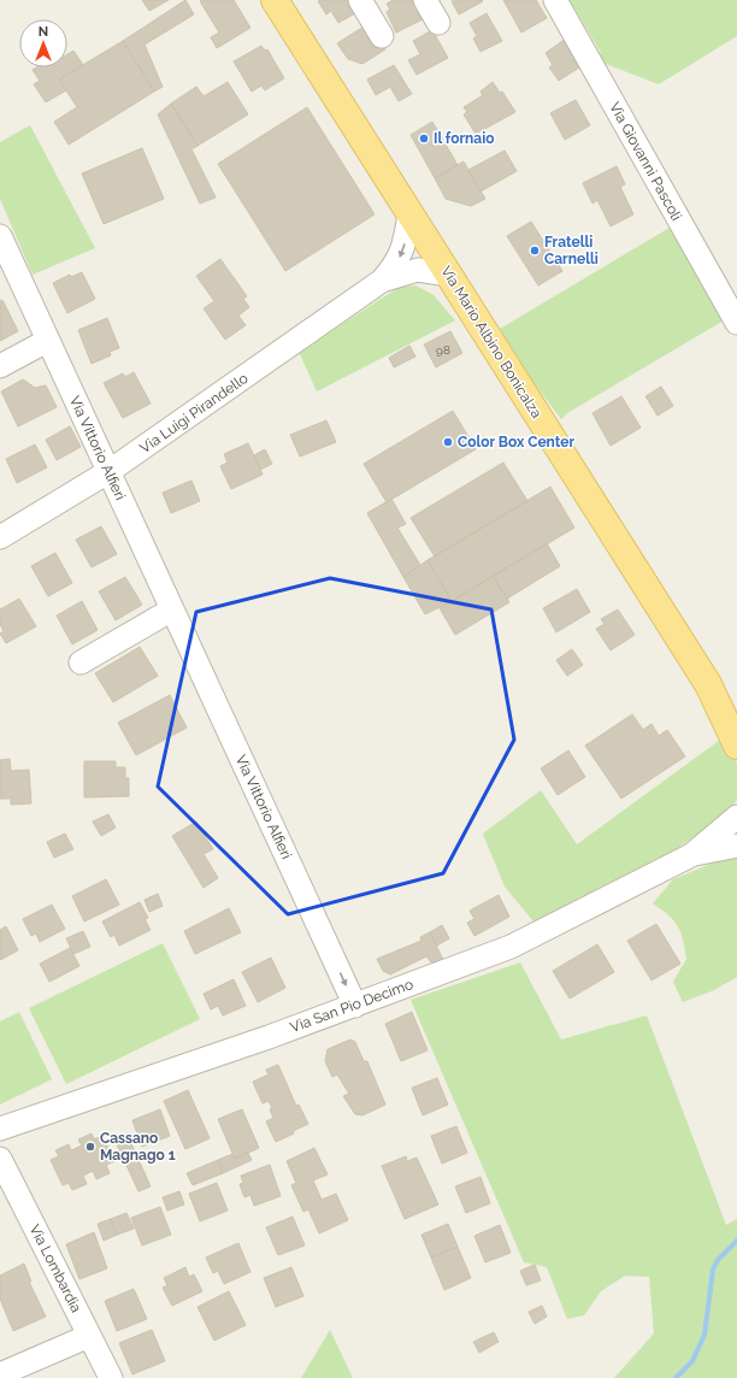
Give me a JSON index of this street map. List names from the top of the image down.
{
  "streets": {
    "main road": ["Via Mario Albino Bonicalza"],
    "street": [
      "Via Giovanni Pascoli",
      "Via Luigi Pirandello",
      "Via Vittorio Alfieri",
      "Via San Pio Decimo",
      "Via Lombardia"
    ]
  },
  "crossings": [
    ["Via Mario Albino Bonicalza", "Via Luigi Pirandello"],
    ["Via Luigi Pirandello", "Via Vittorio Alfieri"],
    ["Via Vittorio Alfieri", "Via San Pio Decimo"]
  ],
  "one_way": ["Via Vittorio Alfieri"],
  "places": [
    "Il fornaio",
    "Fratelli Carnelli",
    "Color Box Center",
    "Cassano Magnago 1"
  ],
  "house_numbers": ["98"],
  "north": "top"
}
